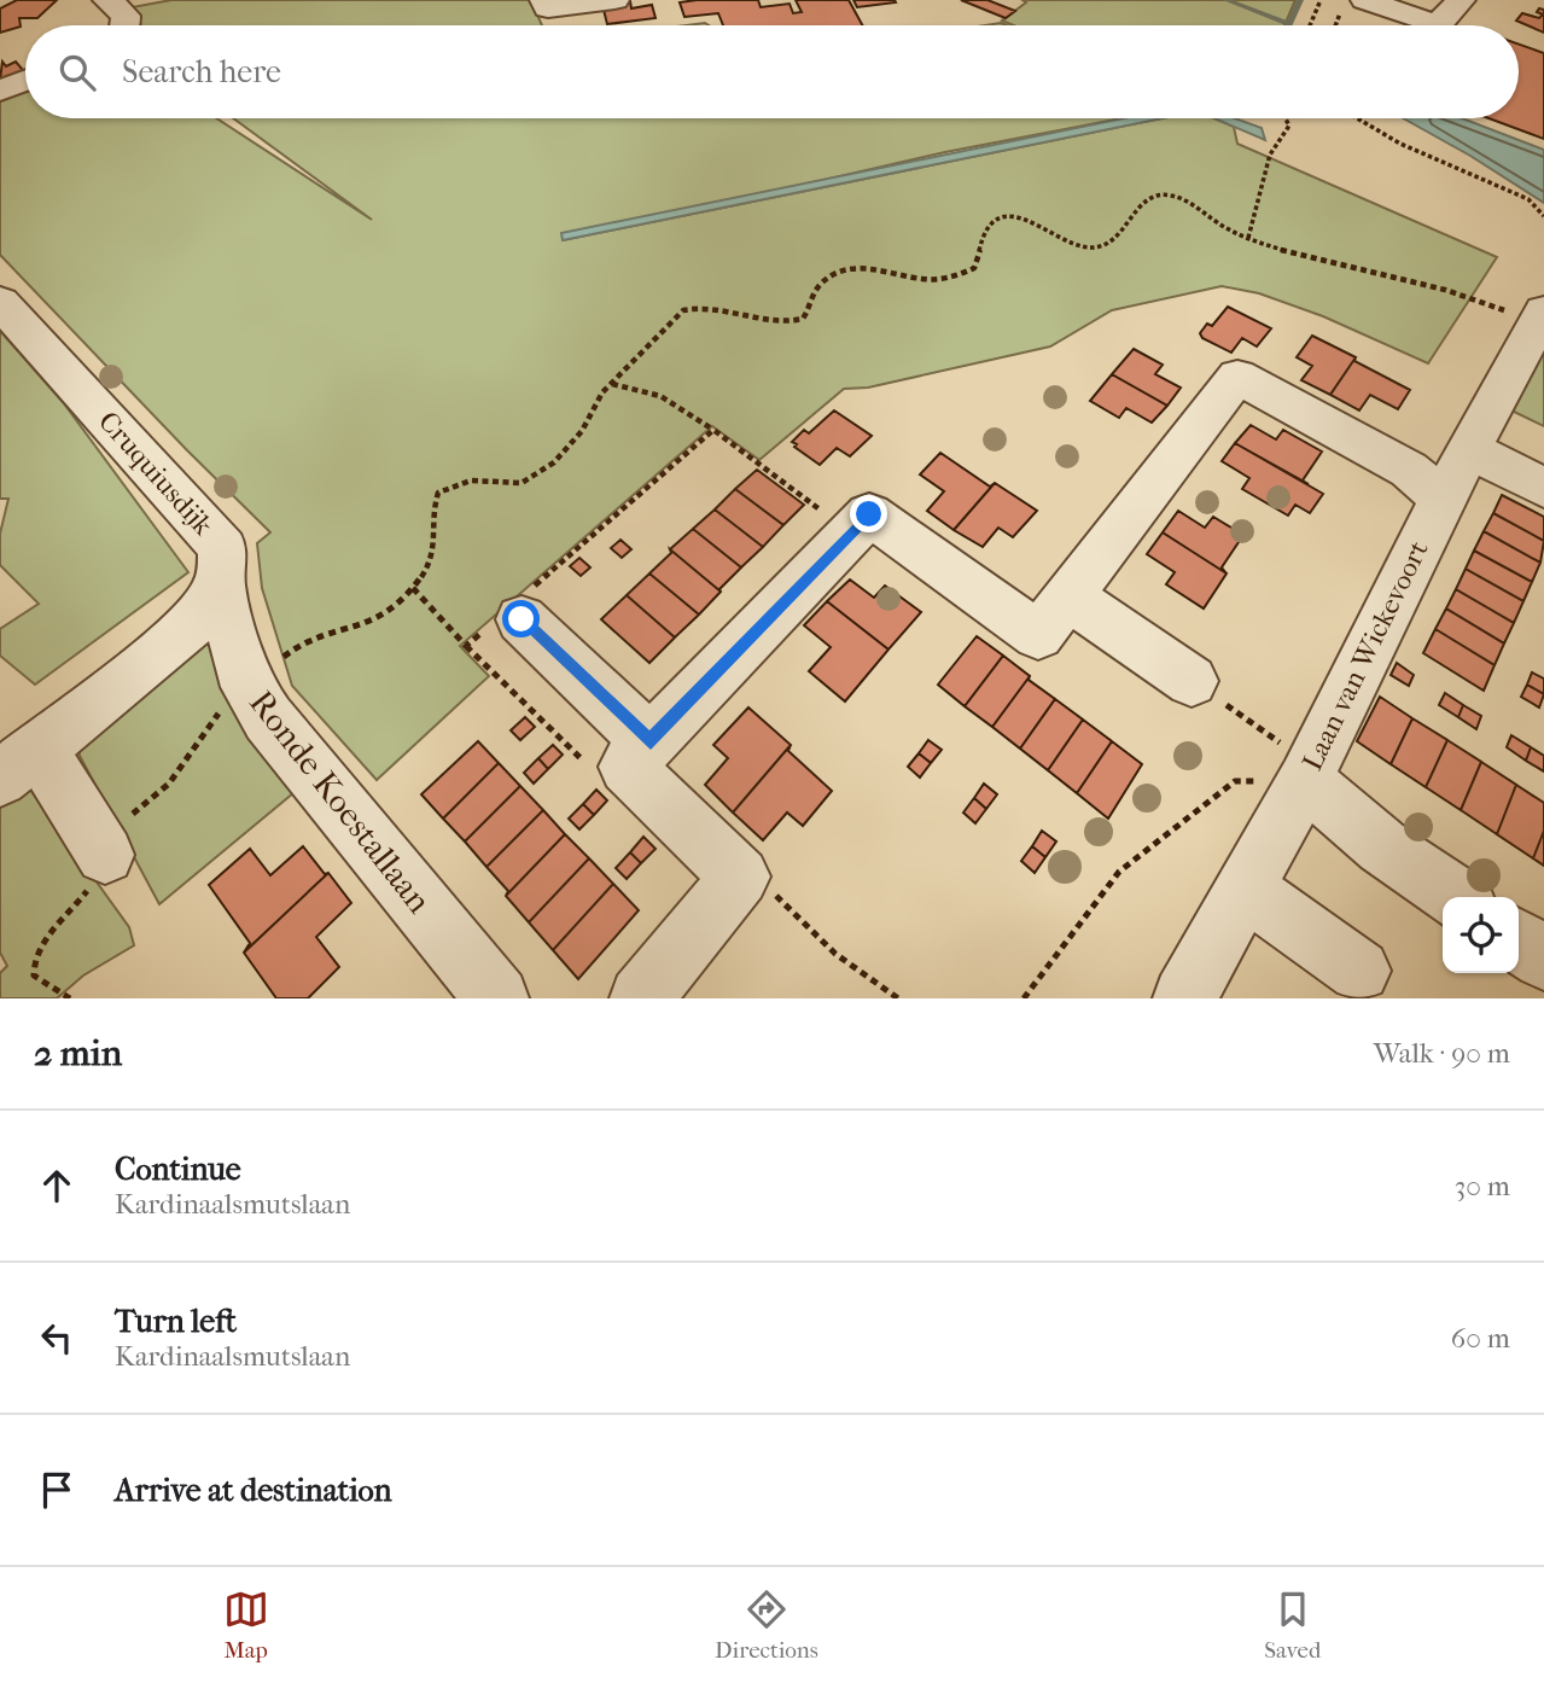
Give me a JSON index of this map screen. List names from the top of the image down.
{
  "streets": {
    "street": ["Cruquiusdijk", "Laan van Wickevoort", "Ronde Koestallaan"]
  },
  "crossings": [
    ["Cruquiusdijk", "Ronde Koestallaan"]
  ],
  "page": {
    "search": "Search here",
    "heading": ["2 min", "Walk · 90 m"],
    "list": [
      ["Continue", "Kardinaalsmutslaan", "30 m"],
      ["Turn left", "Kardinaalsmutslaan", "60 m"],
      "Arrive at destination"
    ],
    "nav": ["Map", "Directions", "Saved"]
  }
}
